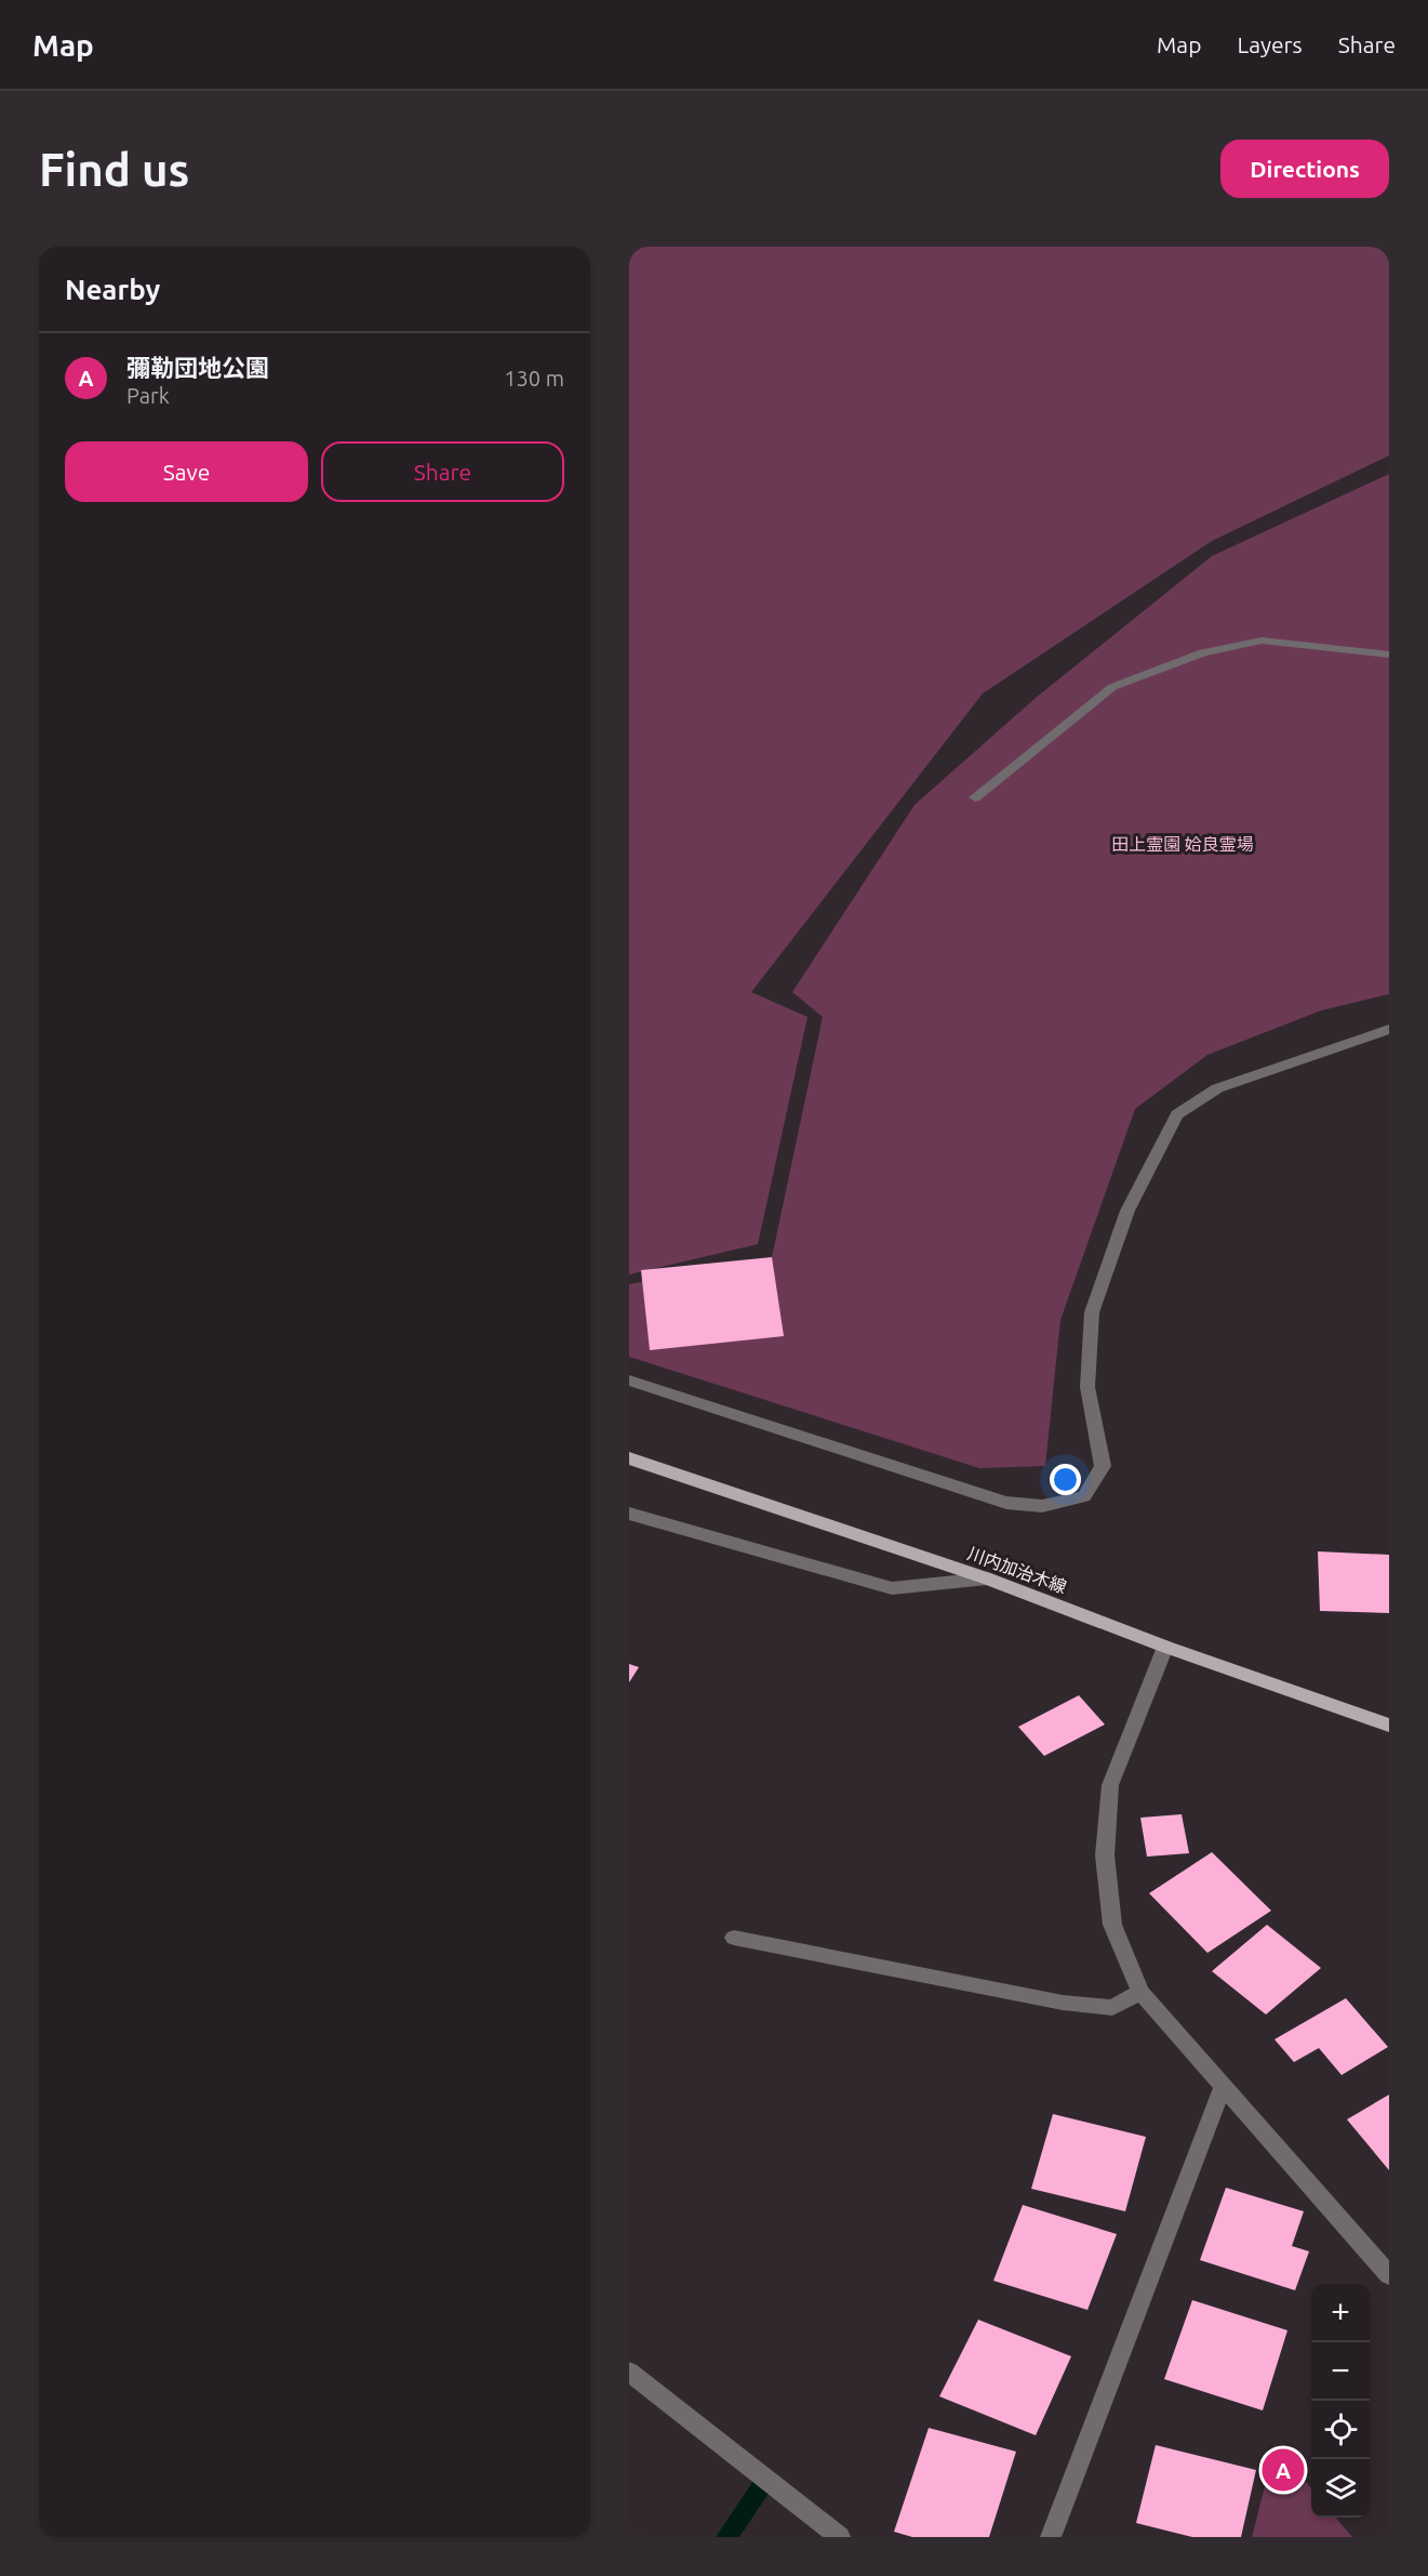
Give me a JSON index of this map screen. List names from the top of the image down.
{
  "streets": {
    "main road": ["川内加治木線"]
  },
  "parks": ["田上霊園 姶良霊場"],
  "page": {
    "header": "Map",
    "nav": ["Map", "Layers", "Share"],
    "buttons": [
      "Directions",
      ["Save", "Share"]
    ],
    "title": "Find us",
    "heading": "Nearby",
    "list": [
      {
        "mark": "A",
        "name": "彌勒団地公園",
        "note": "Park",
        "value": "130 m"
      }
    ],
    "map_buttons": ["+", "−"],
    "pins": "A"
  }
}
